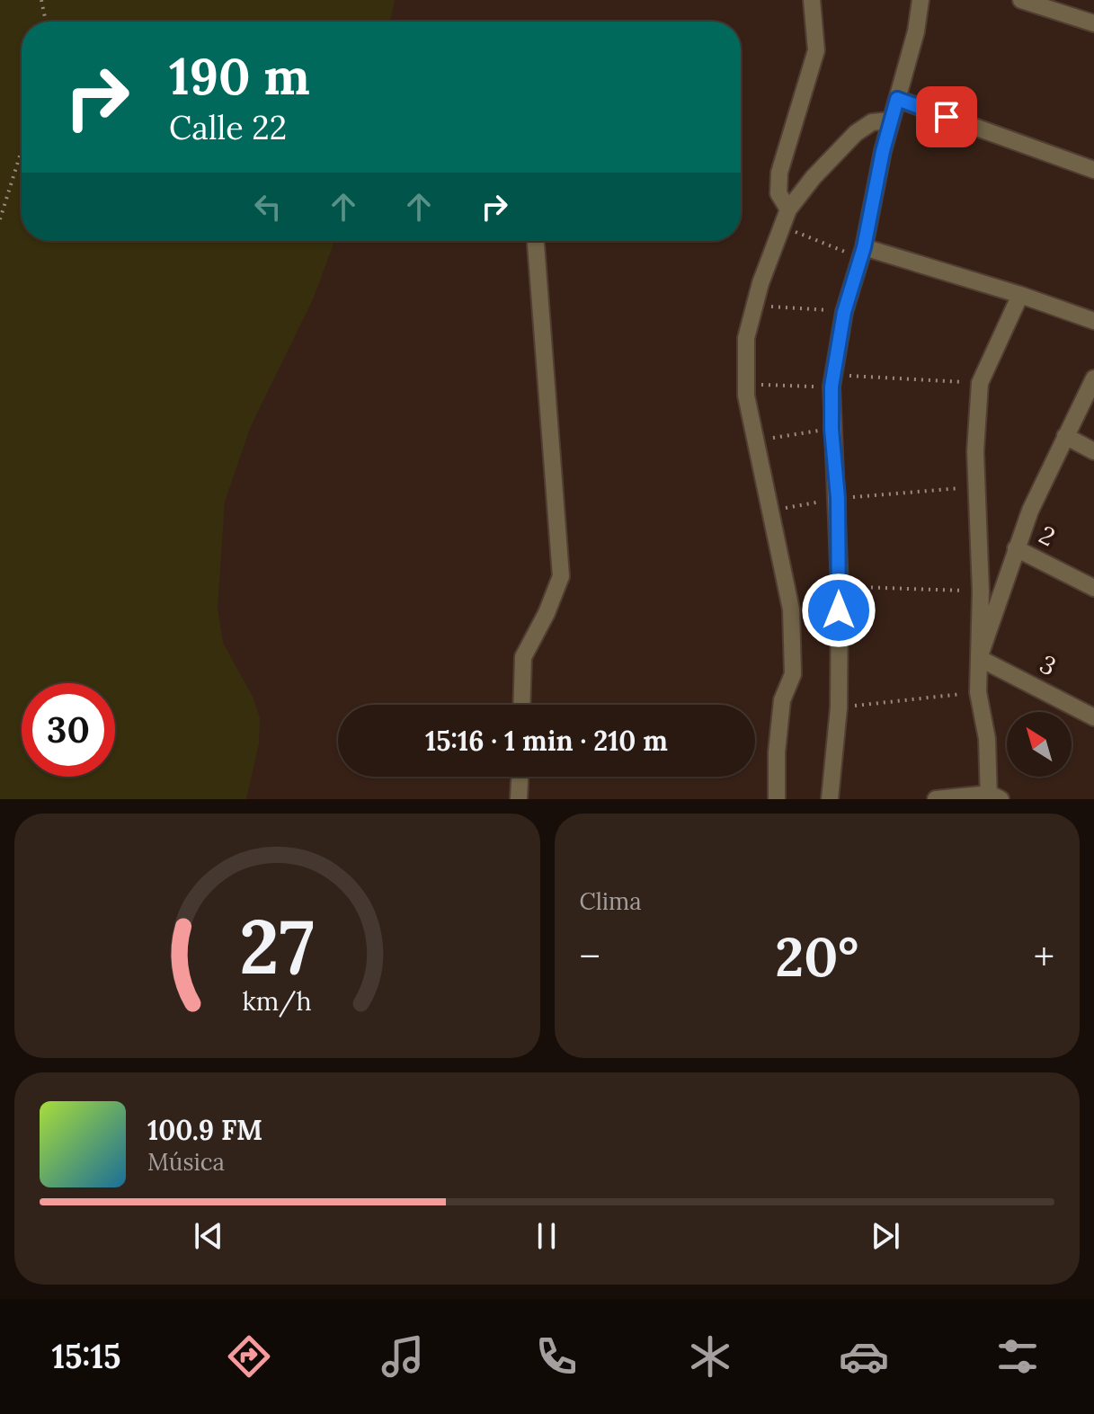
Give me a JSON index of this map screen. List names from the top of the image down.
{
  "streets": {
    "street": ["2", "3"]
  },
  "north": "top left",
  "page": {
    "turn": ["190 m", "Calle 22"],
    "limit": "30",
    "trip": "15:16 · 1 min · 210 m",
    "tile": "Clima",
    "heat": ["−", "20°", "+"],
    "song": ["100.9 FM", "Música"],
    "tabs": "15:15",
    "gauge": ["27", "km/h"]
  }
}
